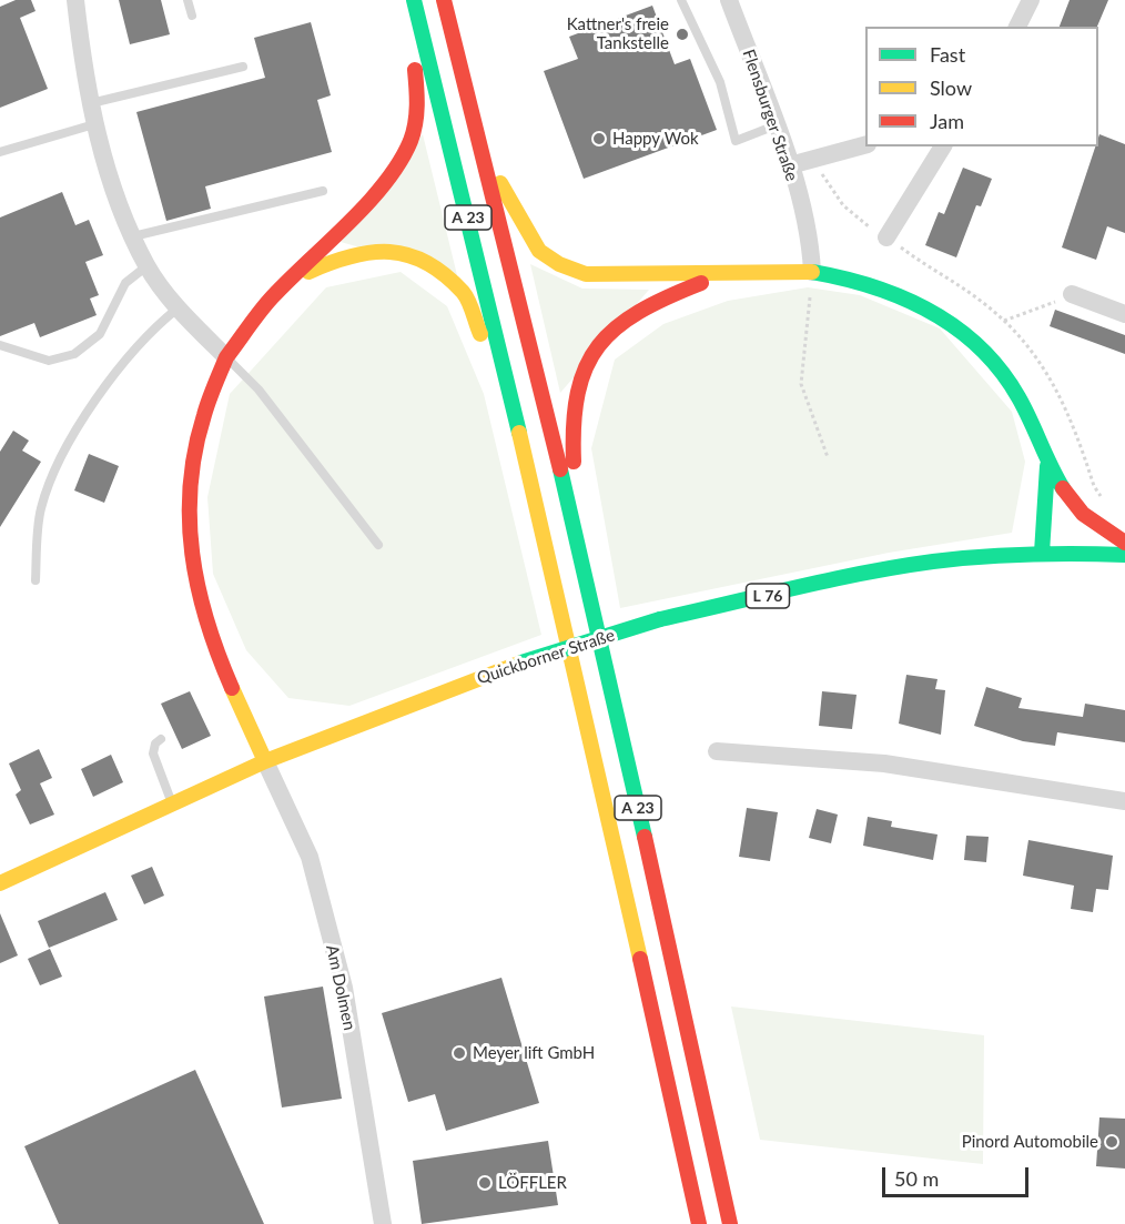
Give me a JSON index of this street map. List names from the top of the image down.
{
  "streets": {
    "main road": ["A 23", "L 76", "Quickborner Straße"],
    "street": ["Flensburger Straße", "Am Dolmen"]
  },
  "crossings": [
    ["Quickborner Straße", "Am Dolmen"]
  ],
  "places": [
    "Kattner's freie Tankstelle",
    "Happy Wok",
    "Meyer lift GmbH",
    "Pinord Automobile",
    "LÖFFLER"
  ],
  "legend": ["Fast", "Slow", "Jam"],
  "scale_bar": "50 m"
}
